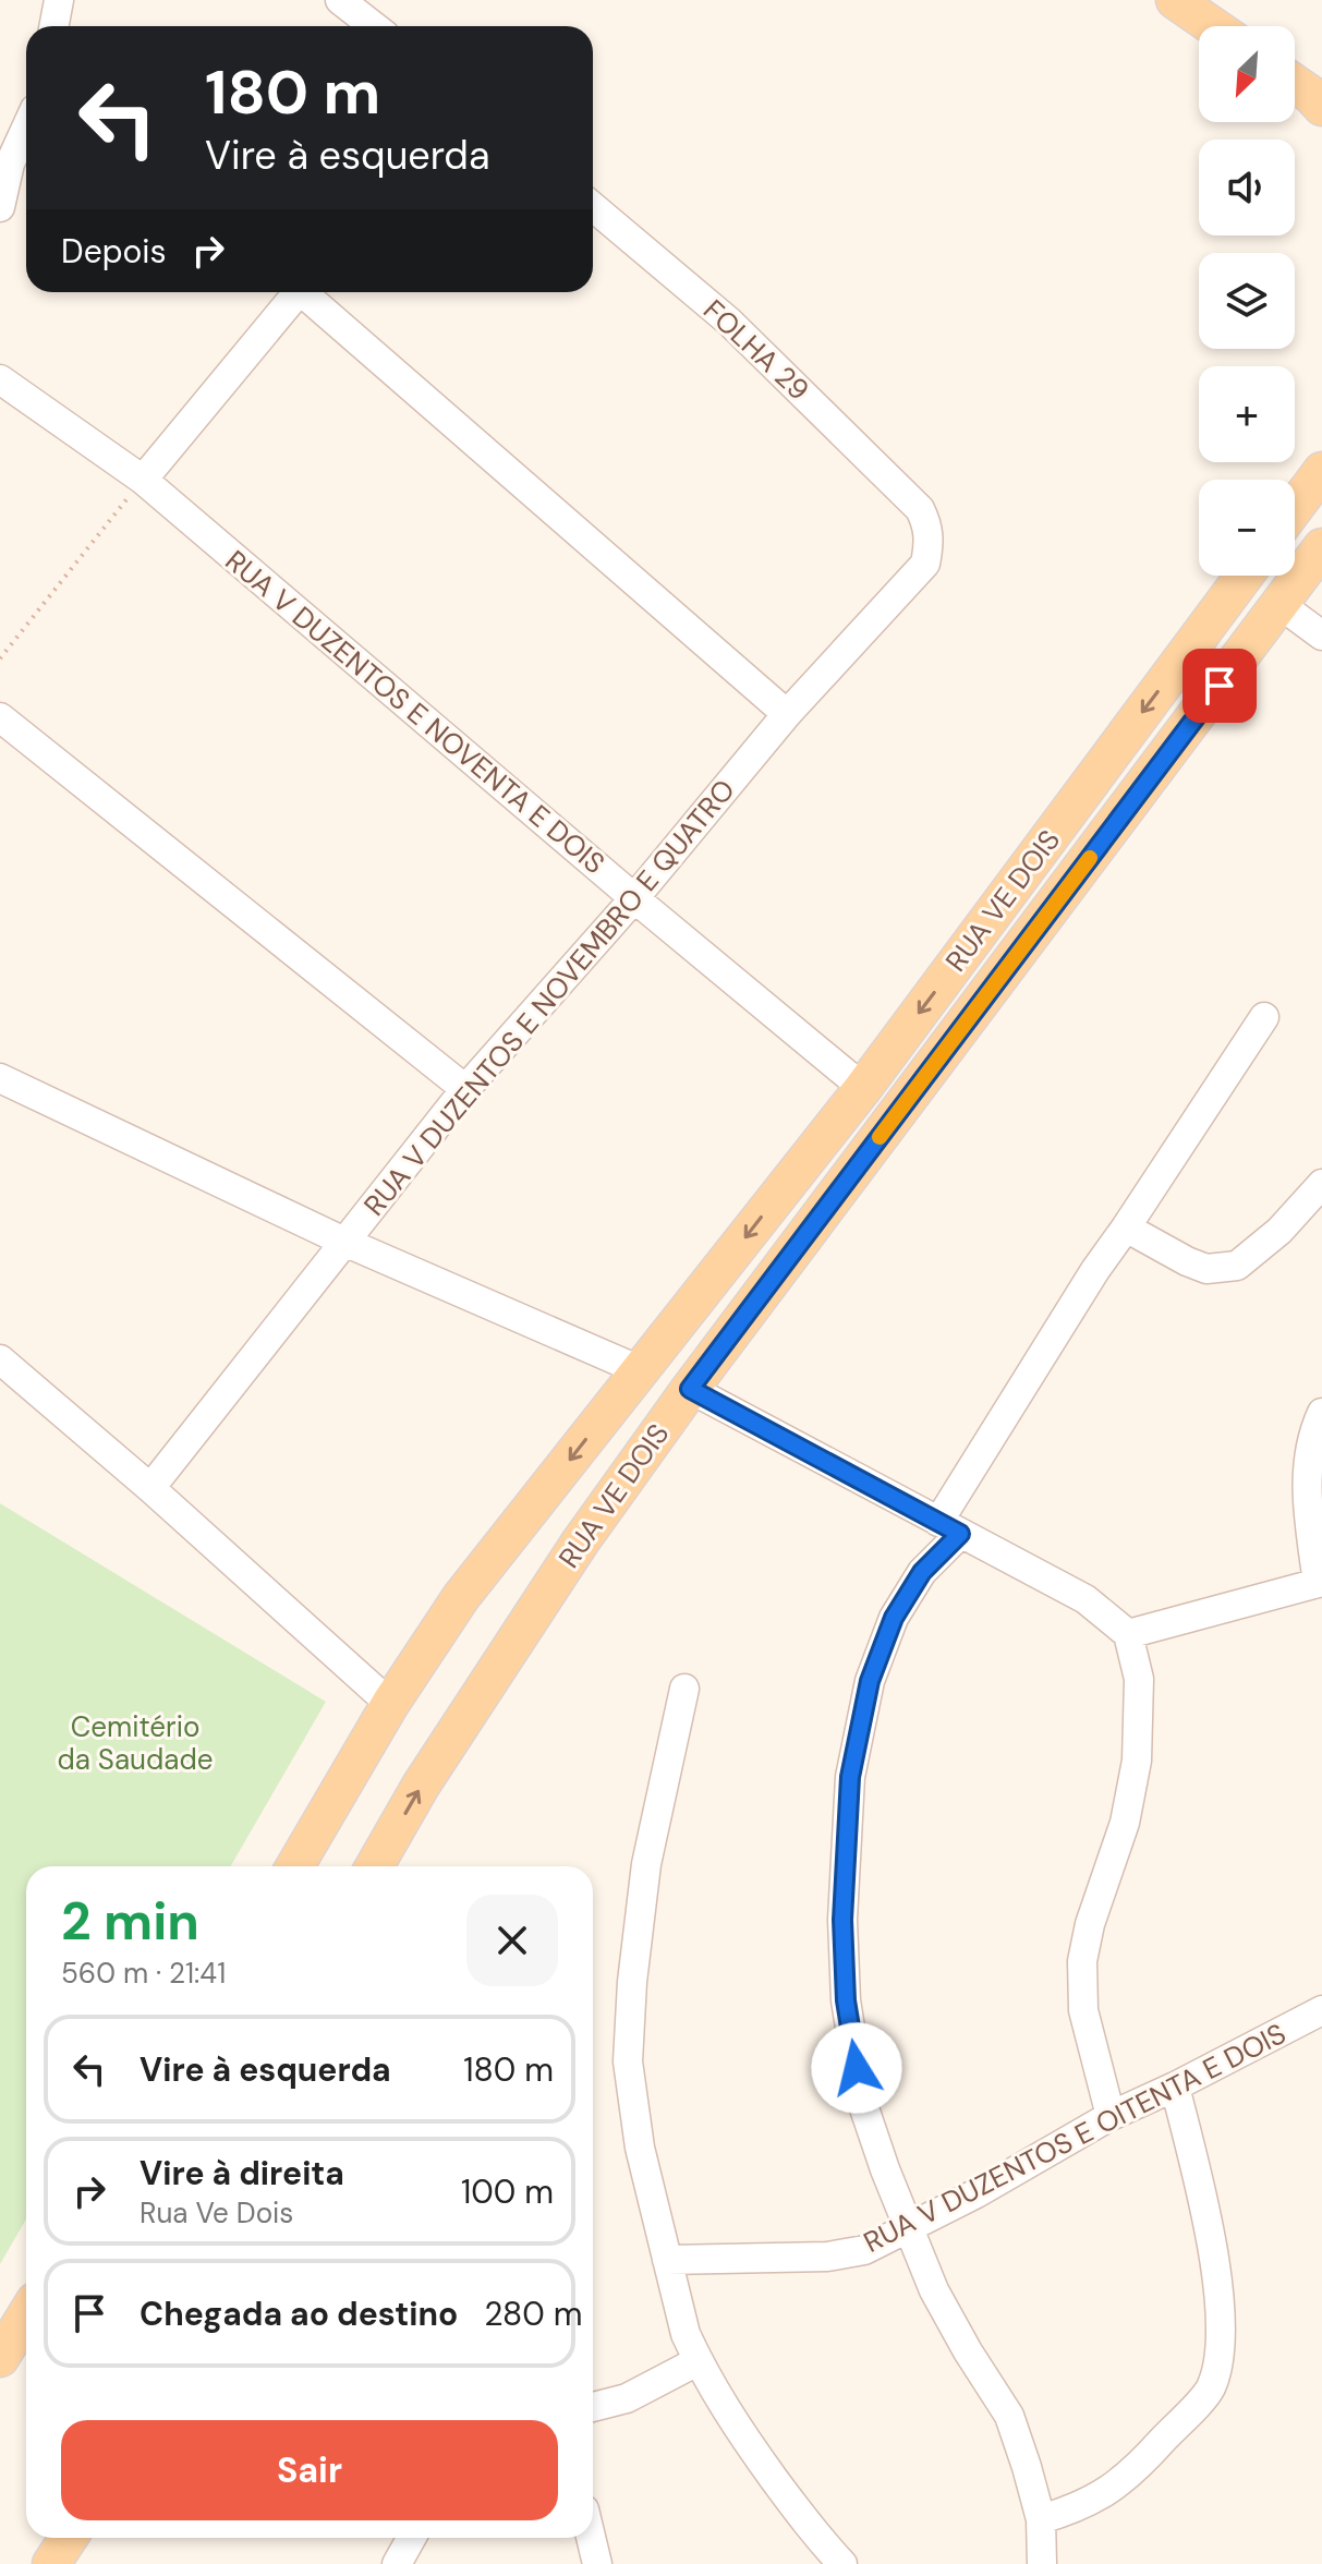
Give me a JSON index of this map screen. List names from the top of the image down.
{
  "streets": {
    "main road": ["RUA VE DOIS"],
    "street": [
      "FOLHA 29",
      "RUA V DUZENTOS E NOVENTA E DOIS",
      "RUA V DUZENTOS E NOVEMBRO E QUATRO",
      "RUA V DUZENTOS E OITENTA E DOIS"
    ]
  },
  "crossings": [
    ["FOLHA 29", "RUA V DUZENTOS E NOVEMBRO E QUATRO"],
    ["RUA V DUZENTOS E NOVENTA E DOIS", "RUA VE DOIS"],
    ["RUA V DUZENTOS E NOVENTA E DOIS", "RUA V DUZENTOS E NOVEMBRO E QUATRO"]
  ],
  "parks": ["Cemitério da Saudade"],
  "north": "bottom left",
  "page": {
    "map_buttons": ["+", "−"],
    "turn": ["180 m", "Vire à esquerda"],
    "then": "Depois",
    "heading": ["2 min", "560 m · 21:41"],
    "list": [
      {
        "name": "Vire à esquerda",
        "value": "180 m"
      },
      {
        "name": "Vire à direita",
        "note": "Rua Ve Dois",
        "value": "100 m"
      },
      {
        "name": "Chegada ao destino",
        "value": "280 m"
      }
    ],
    "buttons": "Sair"
  }
}
